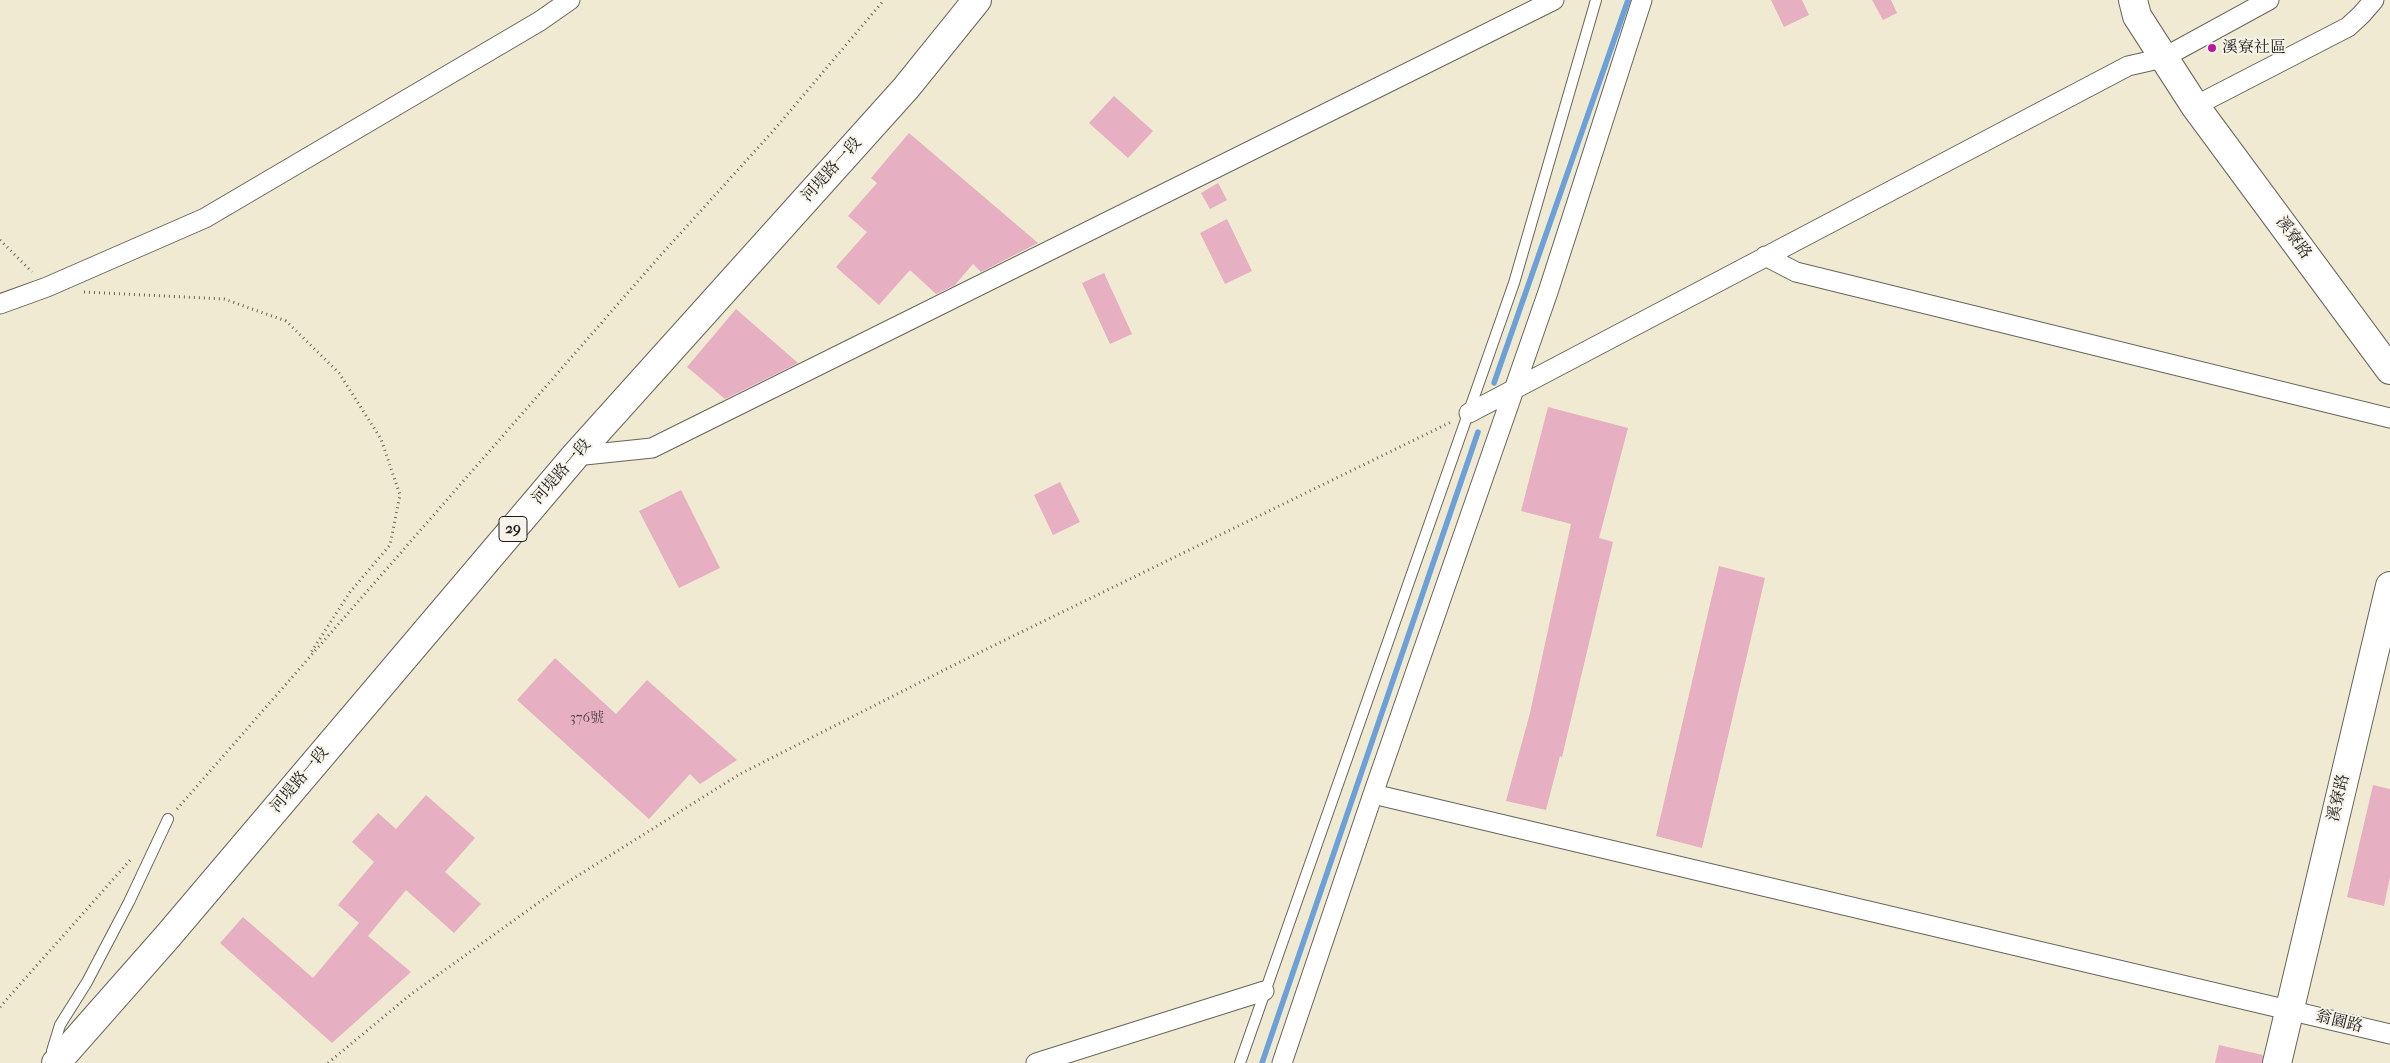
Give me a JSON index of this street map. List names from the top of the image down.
{
  "streets": {
    "main road": ["河堤路一段", "溪寮路", "29"],
    "street": ["翁園路"]
  },
  "crossings": [
    ["溪寮路", "翁園路"]
  ],
  "places": ["溪寮社區"],
  "house_numbers": ["376號"]
}
